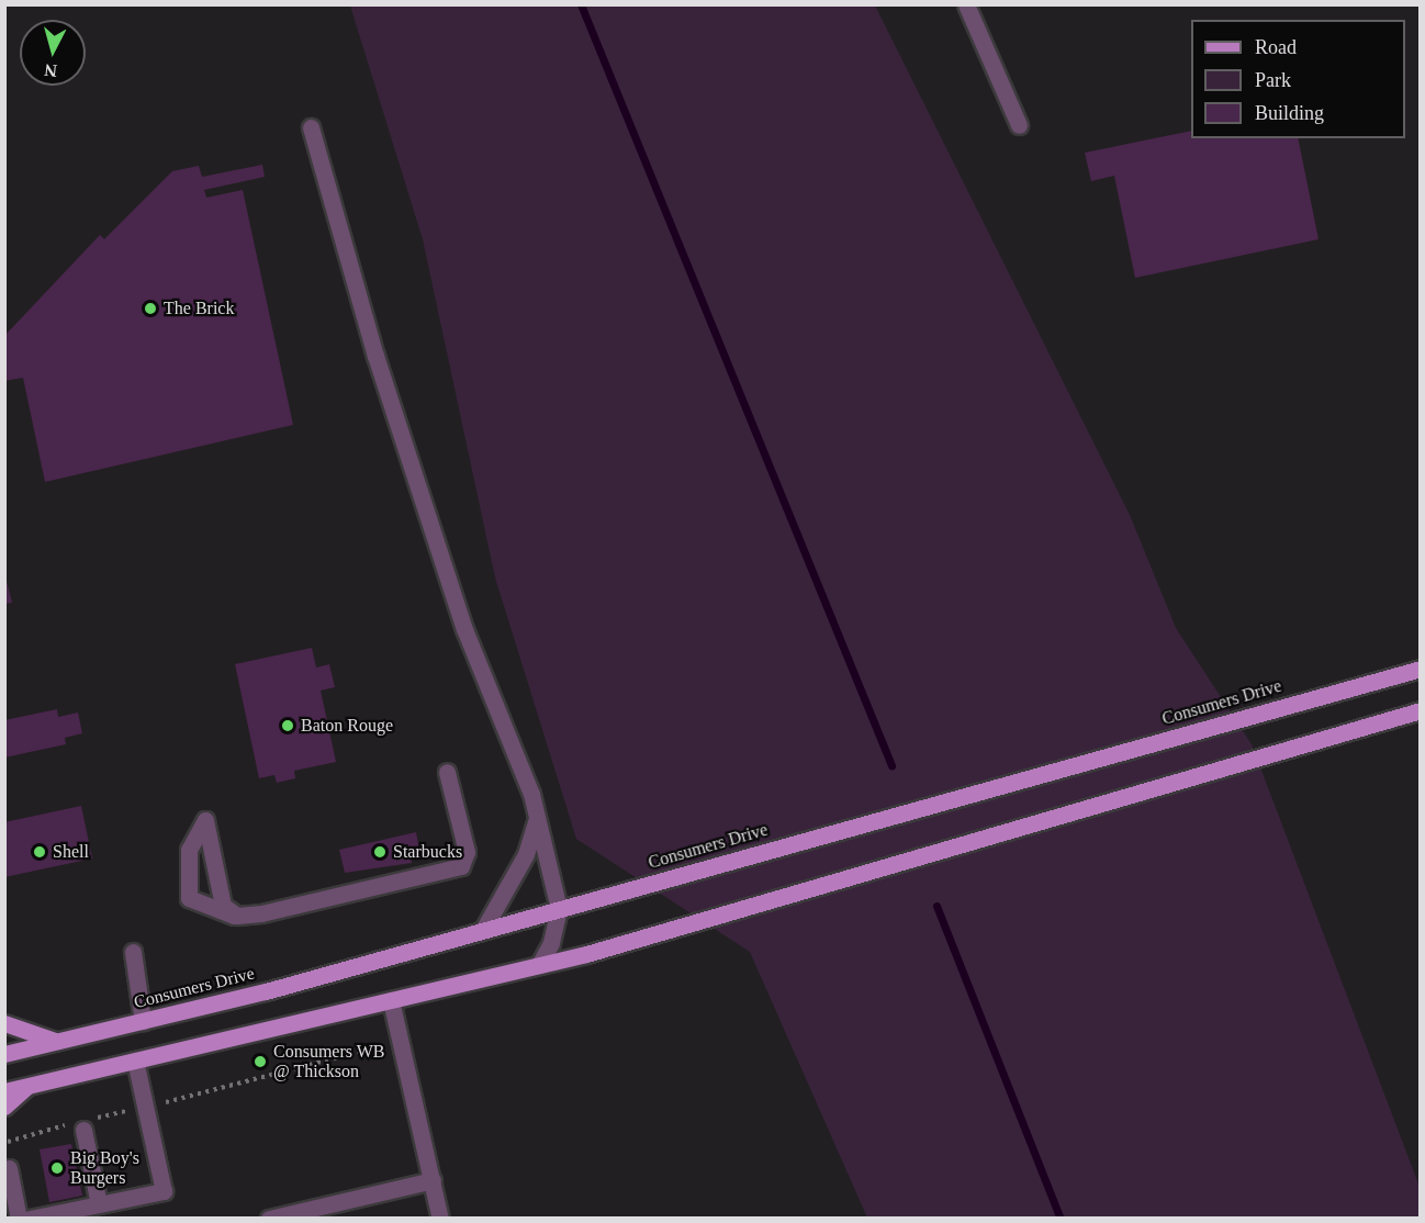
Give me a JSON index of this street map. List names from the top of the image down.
{
  "streets": {
    "main road": ["Consumers Drive"]
  },
  "places": [
    "The Brick",
    "Baton Rouge",
    "Shell",
    "Starbucks",
    "Consumers WB @ Thickson",
    "Big Boy's Burgers"
  ],
  "legend": ["Road", "Park", "Building"],
  "north": "bottom"
}
